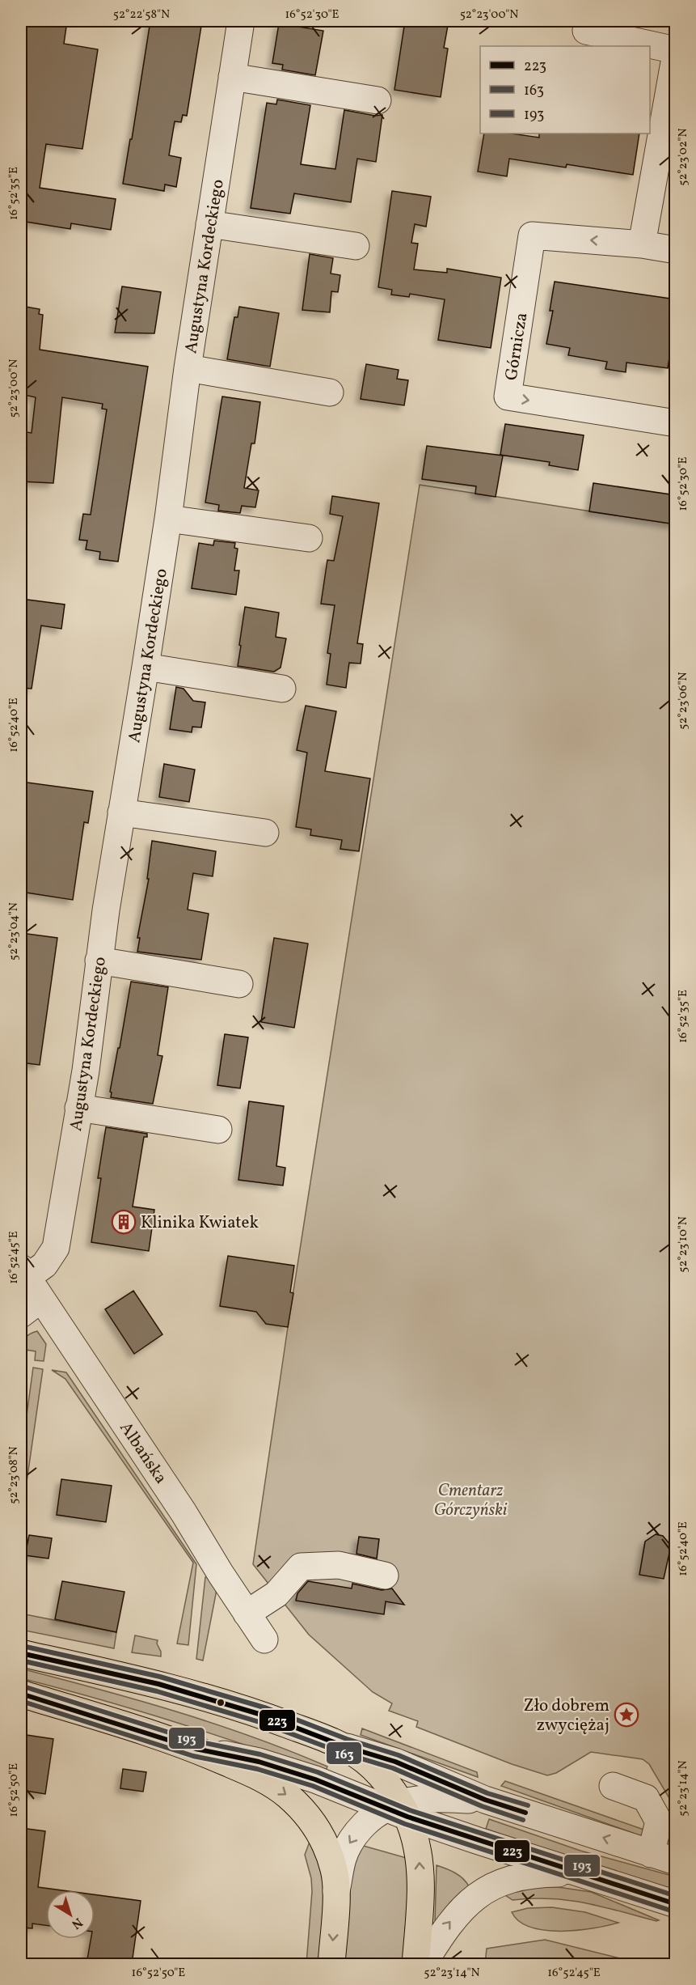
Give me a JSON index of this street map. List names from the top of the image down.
{
  "streets": {
    "street": ["Augustyna Kordeckiego", "Górnicza", "Albańska"]
  },
  "crossings": [
    ["Augustyna Kordeckiego", "Albańska"]
  ],
  "parks": ["Cmentarz Górczyński"],
  "places": {
    "building": ["Klinika Kwiatek"],
    "place": ["Zło dobrem zwyciężaj"]
  },
  "lines": ["transit line 193", "transit line 223", "transit line 163"],
  "legend": ["223", "163", "193"],
  "north": "bottom right",
  "coordinates": [
    "52°22'58\"N",
    "16°52'30\"E",
    "52°23'00\"N",
    "52°23'02\"N",
    "16°52'35\"E",
    "52°23'06\"N",
    "16°52'40\"E",
    "52°23'04\"N",
    "52°23'10\"N",
    "16°52'45\"E",
    "52°23'08\"N",
    "52°23'14\"N",
    "16°52'50\"E"
  ]
}
